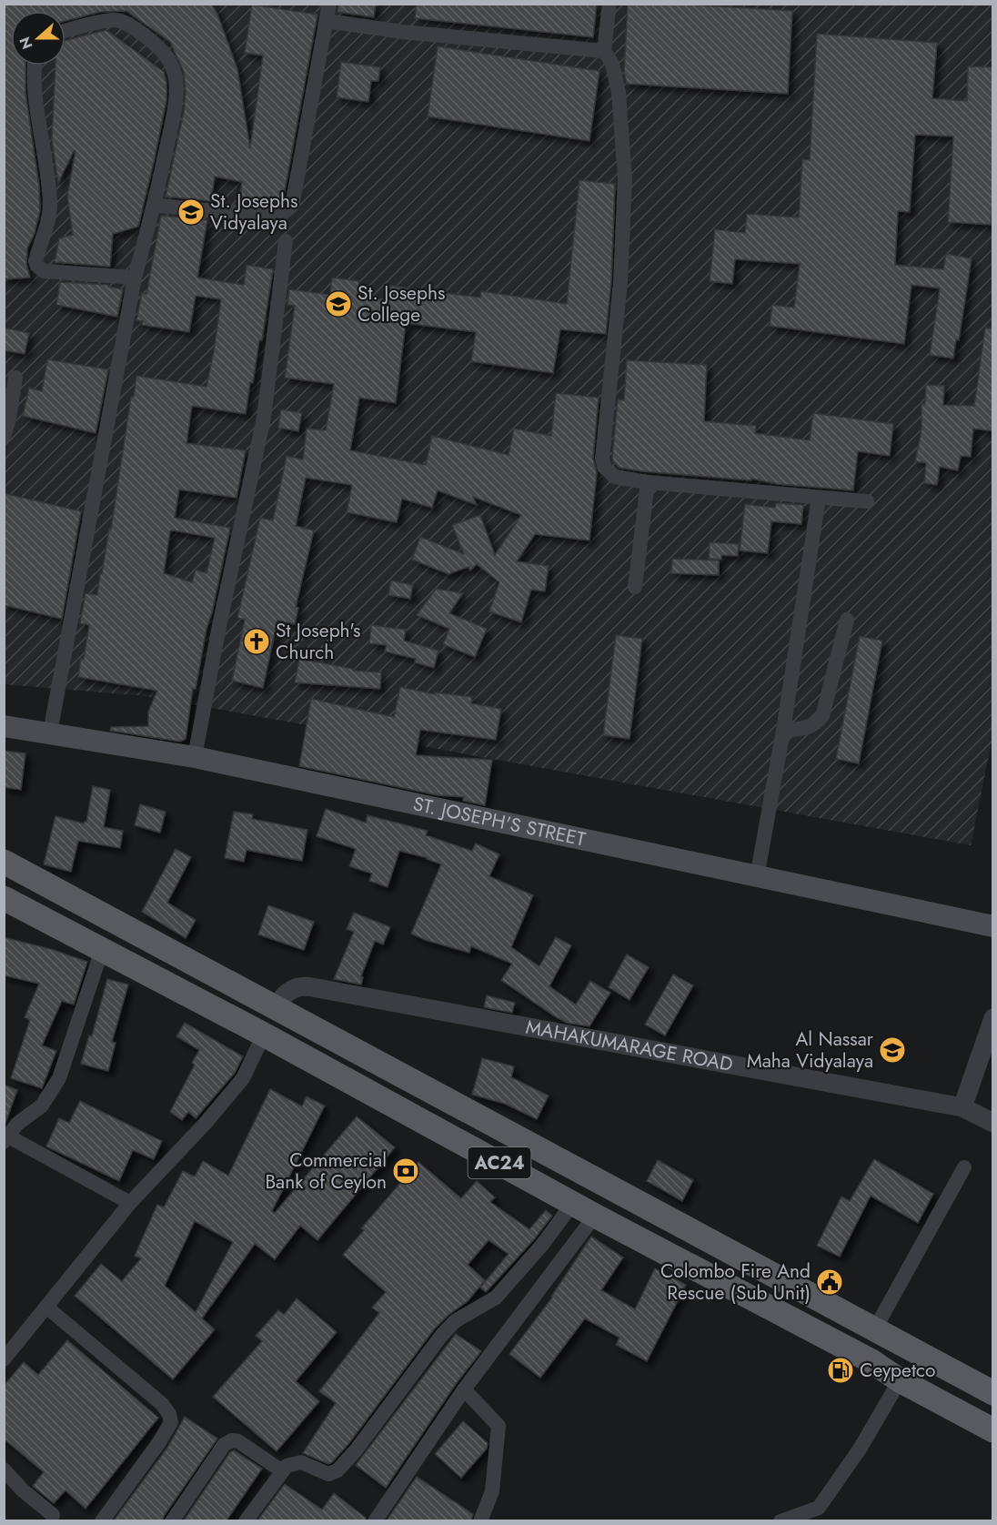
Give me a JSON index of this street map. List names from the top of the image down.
{
  "streets": {
    "main road": ["ST. JOSEPH'S STREET", "AC24"],
    "street": ["MAHAKUMARAGE ROAD"]
  },
  "crossings": [
    ["MAHAKUMARAGE ROAD", "AC24"]
  ],
  "places": {
    "school or university": ["St. Josephs Vidyalaya", "St. Josephs College", "Al Nassar Maha Vidyalaya"],
    "church": ["St Joseph's Church"],
    "bank": ["Commercial Bank of Ceylon"],
    "public building": ["Colombo Fire And Rescue (Sub Unit)"],
    "fuel station": ["Ceypetco"]
  },
  "north": "left"
}
